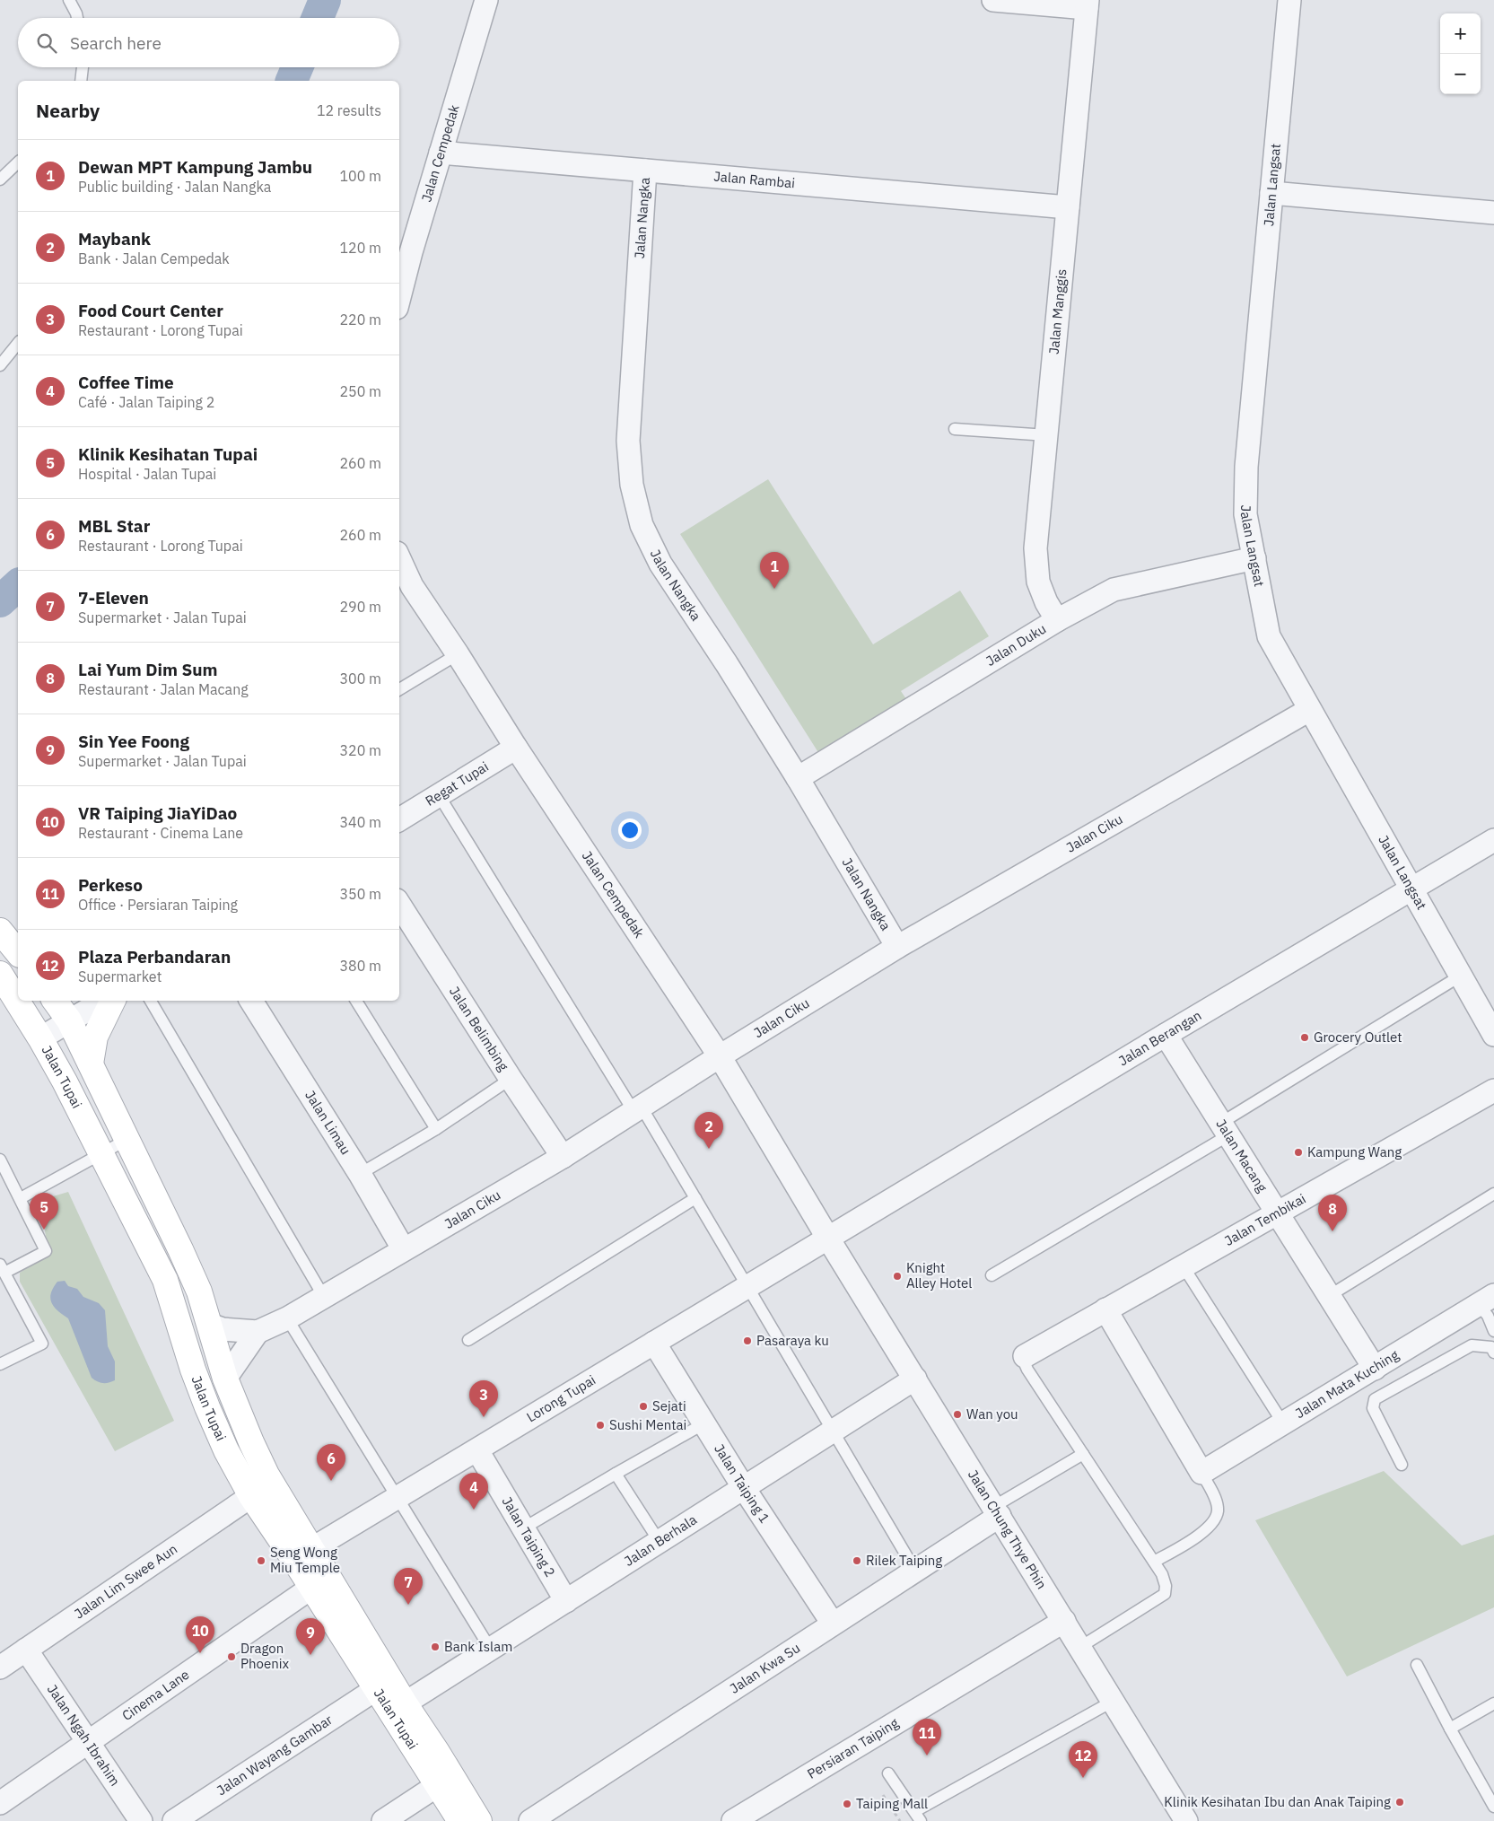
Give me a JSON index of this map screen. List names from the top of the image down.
{
  "streets": {
    "main road": ["Jalan Tupai"],
    "street": [
      "Jalan Cempedak",
      "Jalan Rambai",
      "Jalan Langsat",
      "Jalan Nangka",
      "Jalan Manggis",
      "Jalan Duku",
      "Regat Tupai",
      "Jalan Ciku",
      "Jalan Belimbing",
      "Jalan Berangan",
      "Jalan Limau",
      "Jalan Macang",
      "Jalan Tembikai",
      "Jalan Mata Kuching",
      "Lorong Tupai",
      "Jalan Taiping 1",
      "Jalan Chung Thye Phin",
      "Jalan Taiping 2",
      "Jalan Berhala",
      "Jalan Lim Swee Aun",
      "Jalan Kwa Su",
      "Cinema Lane",
      "Jalan Ngah Ibrahim",
      "Persiaran Taiping",
      "Jalan Wayang Gambar"
    ]
  },
  "crossings": [
    ["Jalan Cempedak", "Jalan Rambai"],
    ["Jalan Cempedak", "Regat Tupai"],
    ["Jalan Cempedak", "Jalan Ciku"],
    ["Jalan Cempedak", "Jalan Berangan"],
    ["Jalan Cempedak", "Lorong Tupai"],
    ["Jalan Cempedak", "Jalan Chung Thye Phin"],
    ["Jalan Rambai", "Jalan Nangka"],
    ["Jalan Rambai", "Jalan Manggis"],
    ["Jalan Langsat", "Jalan Duku"],
    ["Jalan Langsat", "Jalan Ciku"],
    ["Jalan Langsat", "Jalan Berangan"],
    ["Jalan Nangka", "Jalan Duku"],
    ["Jalan Nangka", "Jalan Ciku"],
    ["Jalan Manggis", "Jalan Duku"],
    ["Jalan Ciku", "Jalan Belimbing"],
    ["Jalan Ciku", "Jalan Limau"],
    ["Jalan Berangan", "Jalan Macang"],
    ["Jalan Berangan", "Lorong Tupai"],
    ["Jalan Berangan", "Jalan Chung Thye Phin"],
    ["Jalan Tupai", "Lorong Tupai"],
    ["Jalan Tupai", "Jalan Berhala"],
    ["Jalan Tupai", "Jalan Lim Swee Aun"],
    ["Jalan Tupai", "Cinema Lane"],
    ["Jalan Tupai", "Jalan Wayang Gambar"],
    ["Jalan Macang", "Jalan Tembikai"],
    ["Jalan Macang", "Jalan Mata Kuching"],
    ["Lorong Tupai", "Jalan Taiping 1"],
    ["Lorong Tupai", "Jalan Chung Thye Phin"],
    ["Lorong Tupai", "Jalan Taiping 2"],
    ["Jalan Taiping 1", "Jalan Berhala"],
    ["Jalan Taiping 1", "Jalan Kwa Su"],
    ["Jalan Chung Thye Phin", "Jalan Berhala"],
    ["Jalan Chung Thye Phin", "Jalan Kwa Su"],
    ["Jalan Chung Thye Phin", "Persiaran Taiping"],
    ["Jalan Taiping 2", "Jalan Berhala"],
    ["Jalan Lim Swee Aun", "Jalan Ngah Ibrahim"],
    ["Cinema Lane", "Jalan Ngah Ibrahim"]
  ],
  "places": [
    "Grocery Outlet",
    "Kampung Wang",
    "Knight Alley Hotel",
    "Pasaraya ku",
    "Sejati",
    "Wan you",
    "Sushi Mentai",
    "Seng Wong Miu Temple",
    "Rilek Taiping",
    "Bank Islam",
    "Dragon Phoenix",
    "Klinik Kesihatan Ibu dan Anak Taiping",
    "Taiping Mall"
  ],
  "page": {
    "map_buttons": ["+", "−"],
    "search": "Search here",
    "heading": ["Nearby", "12 results"],
    "list": [
      {
        "mark": "1",
        "name": "Dewan MPT Kampung Jambu",
        "note": "Public building · Jalan Nangka",
        "value": "100 m"
      },
      {
        "mark": "2",
        "name": "Maybank",
        "note": "Bank · Jalan Cempedak",
        "value": "120 m"
      },
      {
        "mark": "3",
        "name": "Food Court Center",
        "note": "Restaurant · Lorong Tupai",
        "value": "220 m"
      },
      {
        "mark": "4",
        "name": "Coffee Time",
        "note": "Café · Jalan Taiping 2",
        "value": "250 m"
      },
      {
        "mark": "5",
        "name": "Klinik Kesihatan Tupai",
        "note": "Hospital · Jalan Tupai",
        "value": "260 m"
      },
      {
        "mark": "6",
        "name": "MBL Star",
        "note": "Restaurant · Lorong Tupai",
        "value": "260 m"
      },
      {
        "mark": "7",
        "name": "7-Eleven",
        "note": "Supermarket · Jalan Tupai",
        "value": "290 m"
      },
      {
        "mark": "8",
        "name": "Lai Yum Dim Sum",
        "note": "Restaurant · Jalan Macang",
        "value": "300 m"
      },
      {
        "mark": "9",
        "name": "Sin Yee Foong",
        "note": "Supermarket · Jalan Tupai",
        "value": "320 m"
      },
      {
        "mark": "10",
        "name": "VR Taiping JiaYiDao",
        "note": "Restaurant · Cinema Lane",
        "value": "340 m"
      },
      {
        "mark": "11",
        "name": "Perkeso",
        "note": "Office · Persiaran Taiping",
        "value": "350 m"
      },
      {
        "mark": "12",
        "name": "Plaza Perbandaran",
        "note": "Supermarket",
        "value": "380 m"
      }
    ],
    "pins": [
      "1",
      "2",
      "5",
      "8",
      "3",
      "6",
      "4",
      "7",
      "10",
      "9",
      "11",
      "12"
    ]
  }
}
